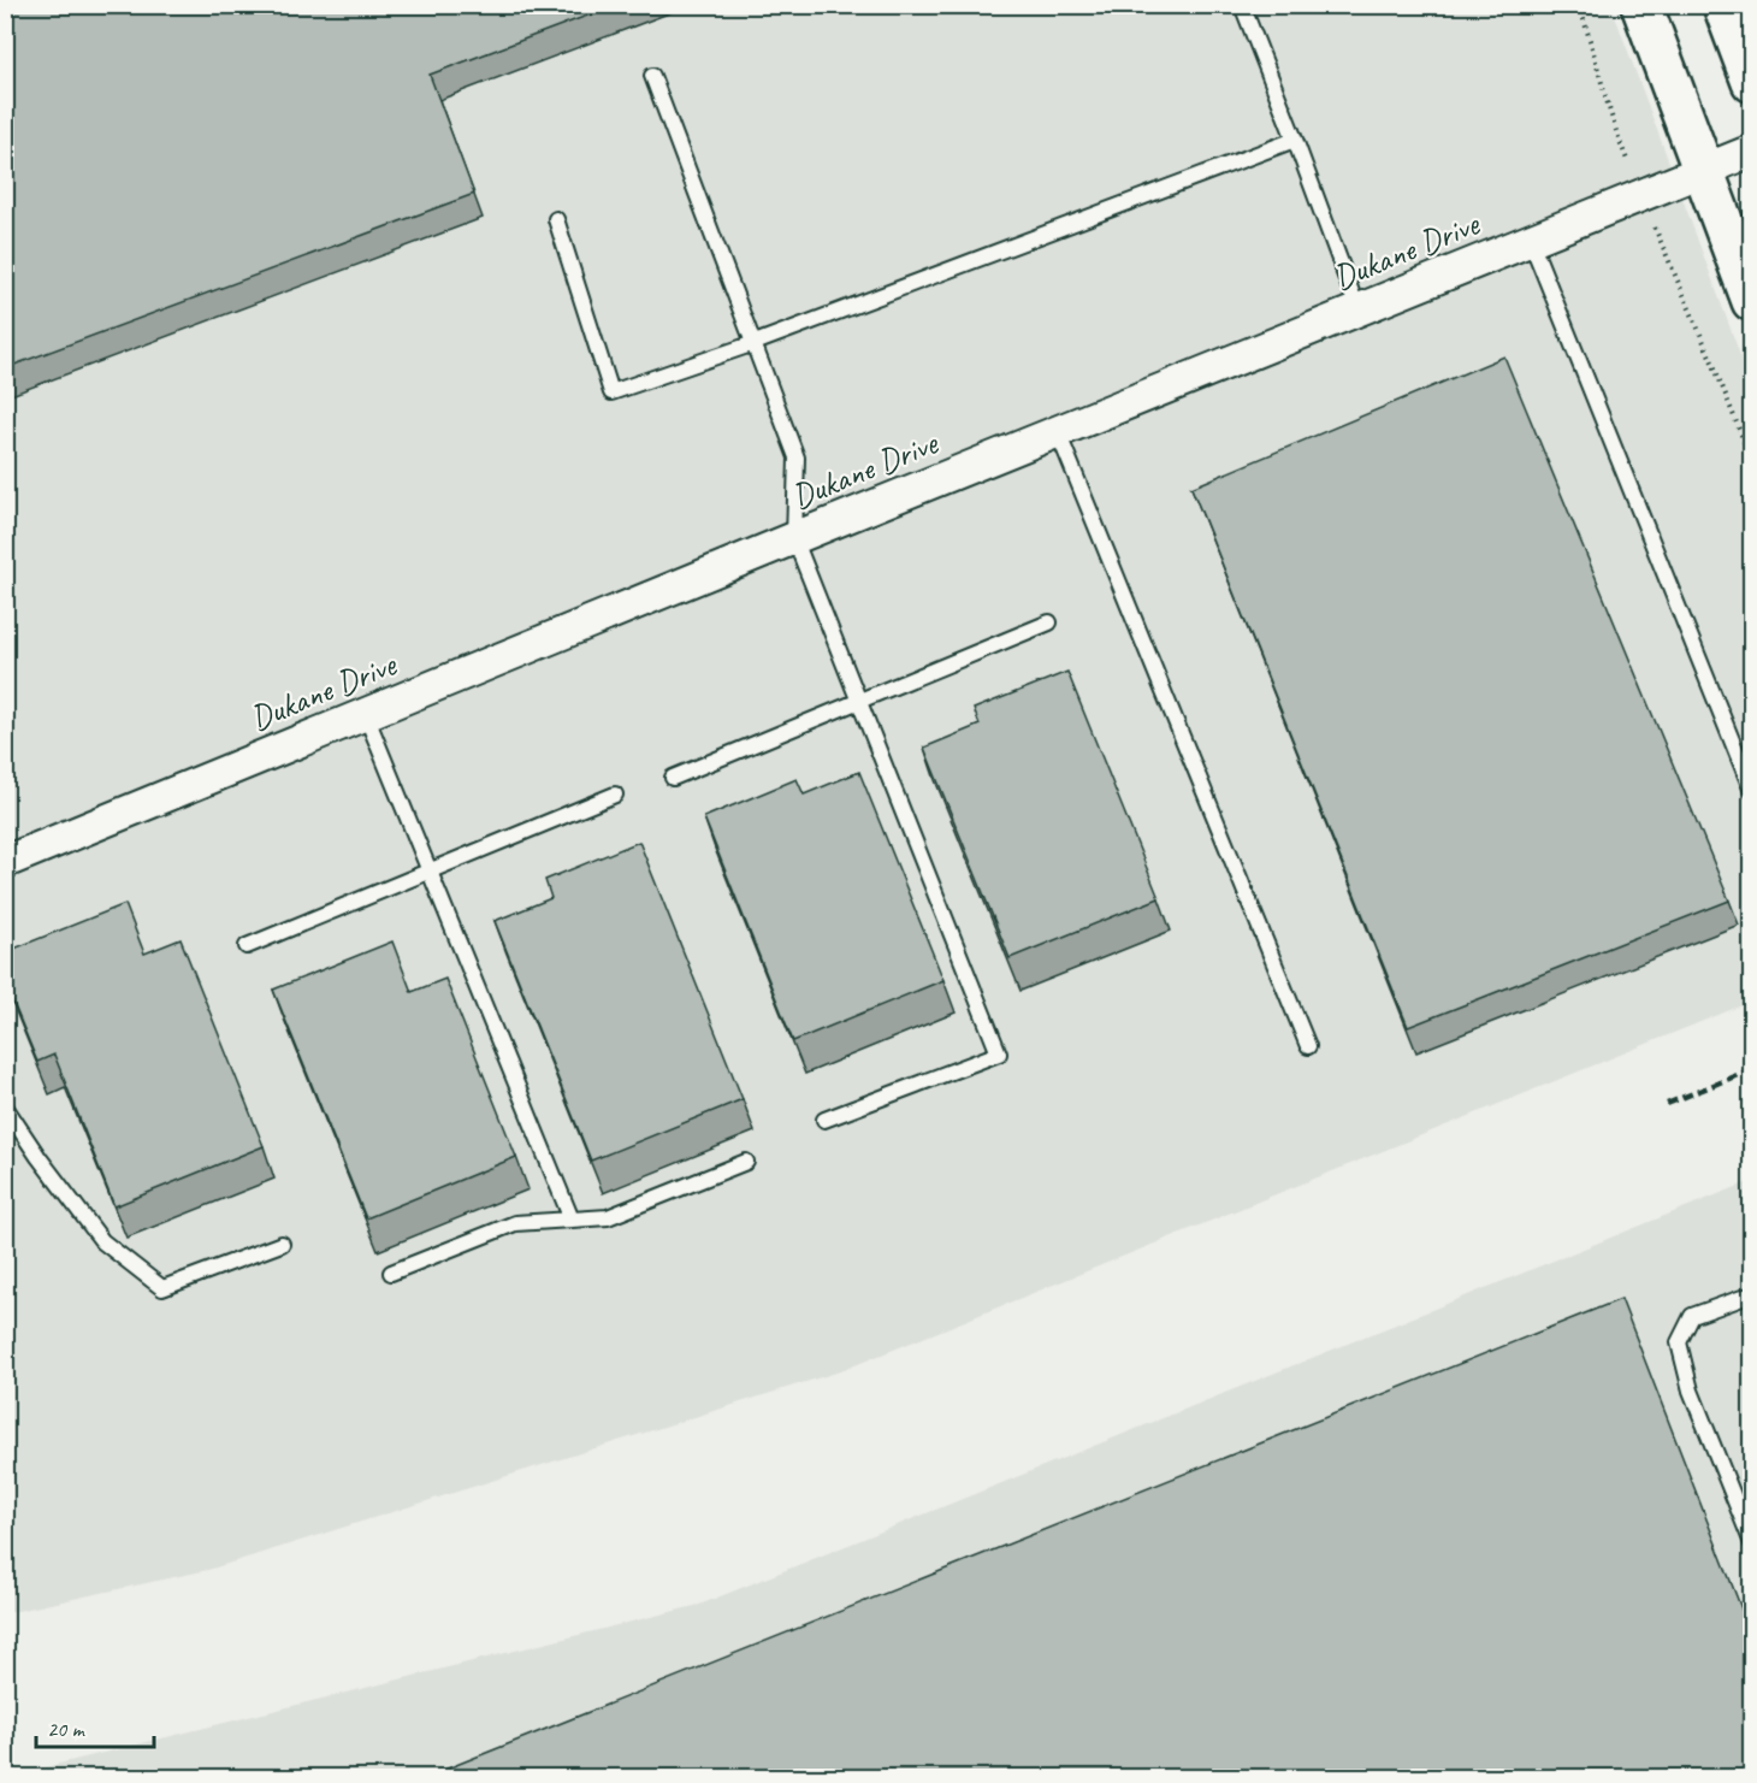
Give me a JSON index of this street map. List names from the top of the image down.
{
  "streets": {
    "street": ["Dukane Drive"]
  },
  "scale_bar": "20 m"
}
